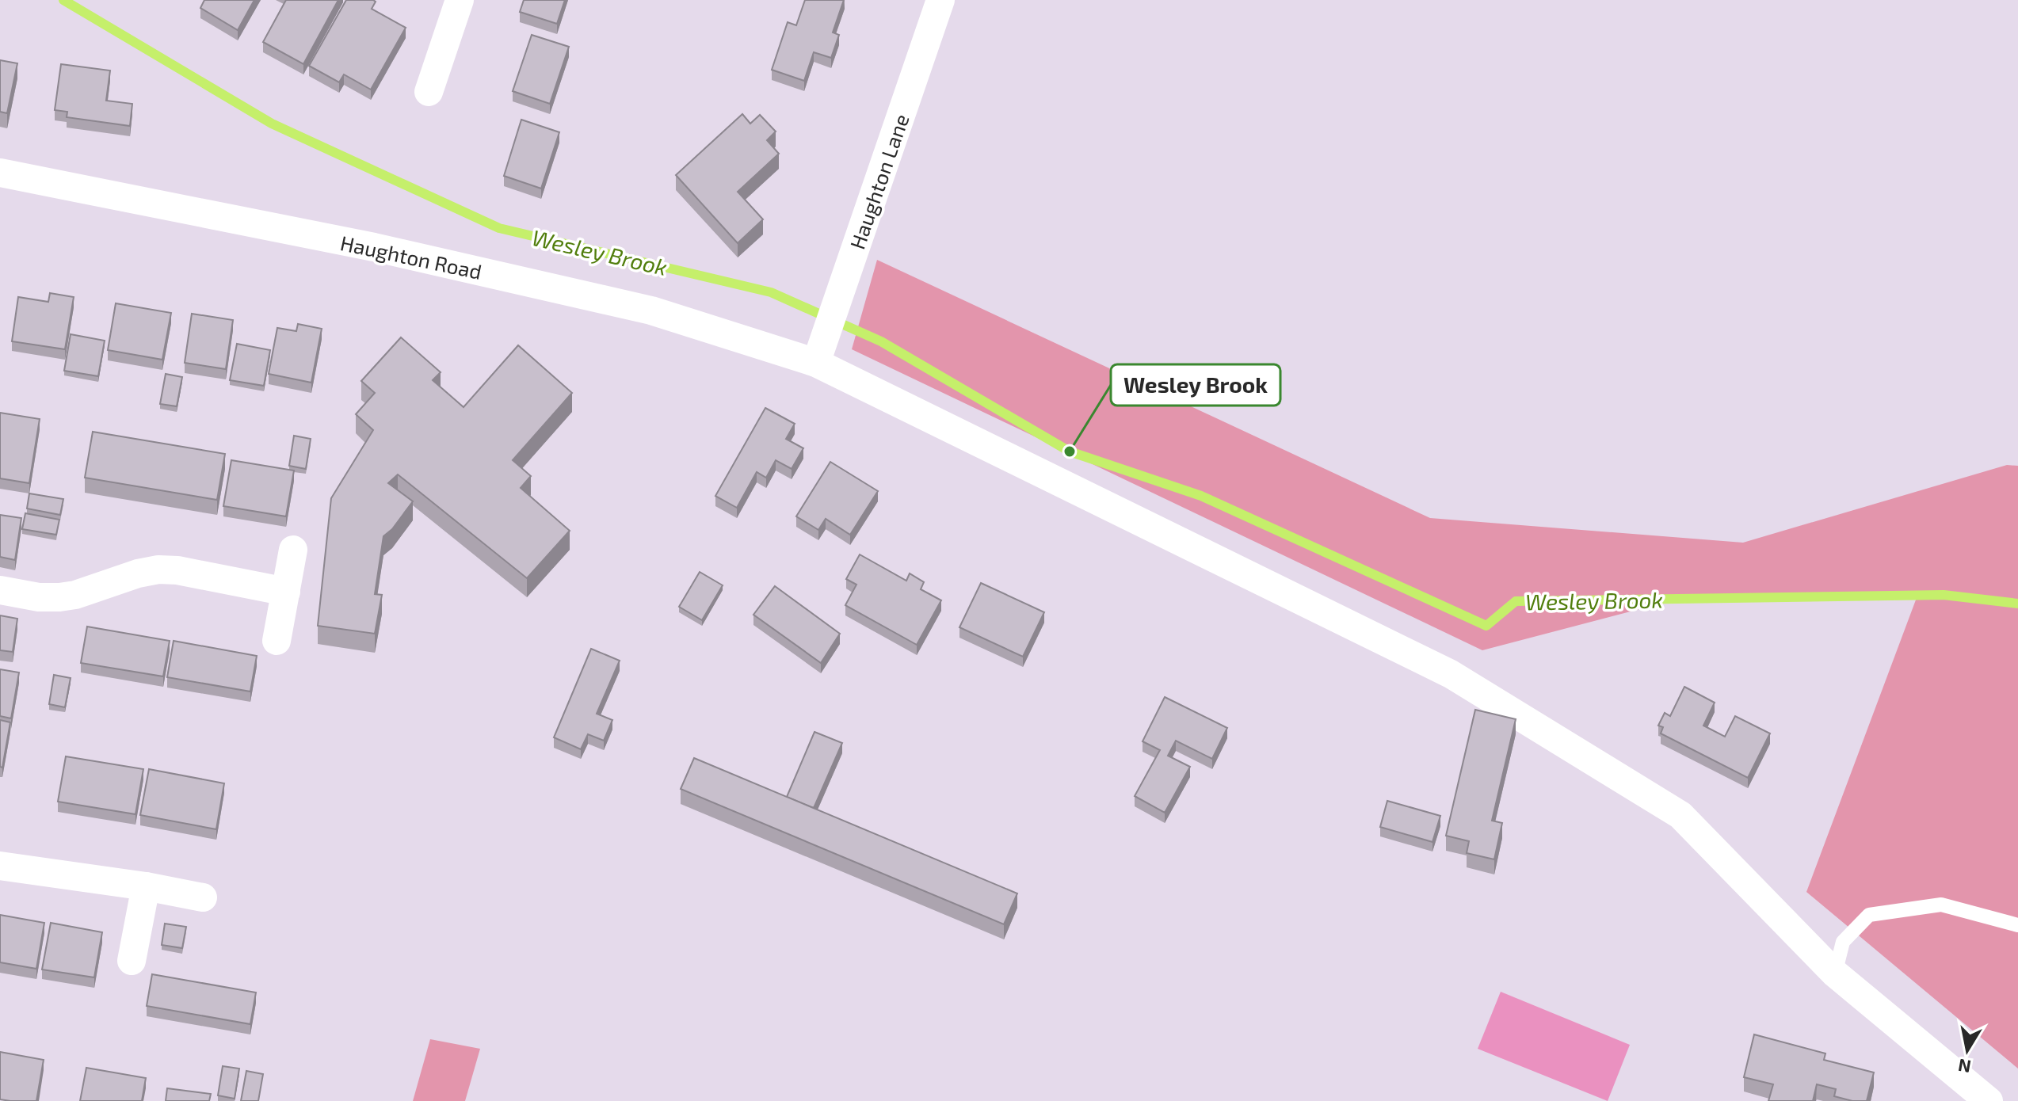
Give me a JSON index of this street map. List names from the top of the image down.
{
  "streets": {
    "street": ["Haughton Lane", "Haughton Road"]
  },
  "crossings": [
    ["Haughton Lane", "Haughton Road"]
  ],
  "water": ["Wesley Brook"],
  "places": ["Wesley Brook"],
  "north": "bottom"
}
